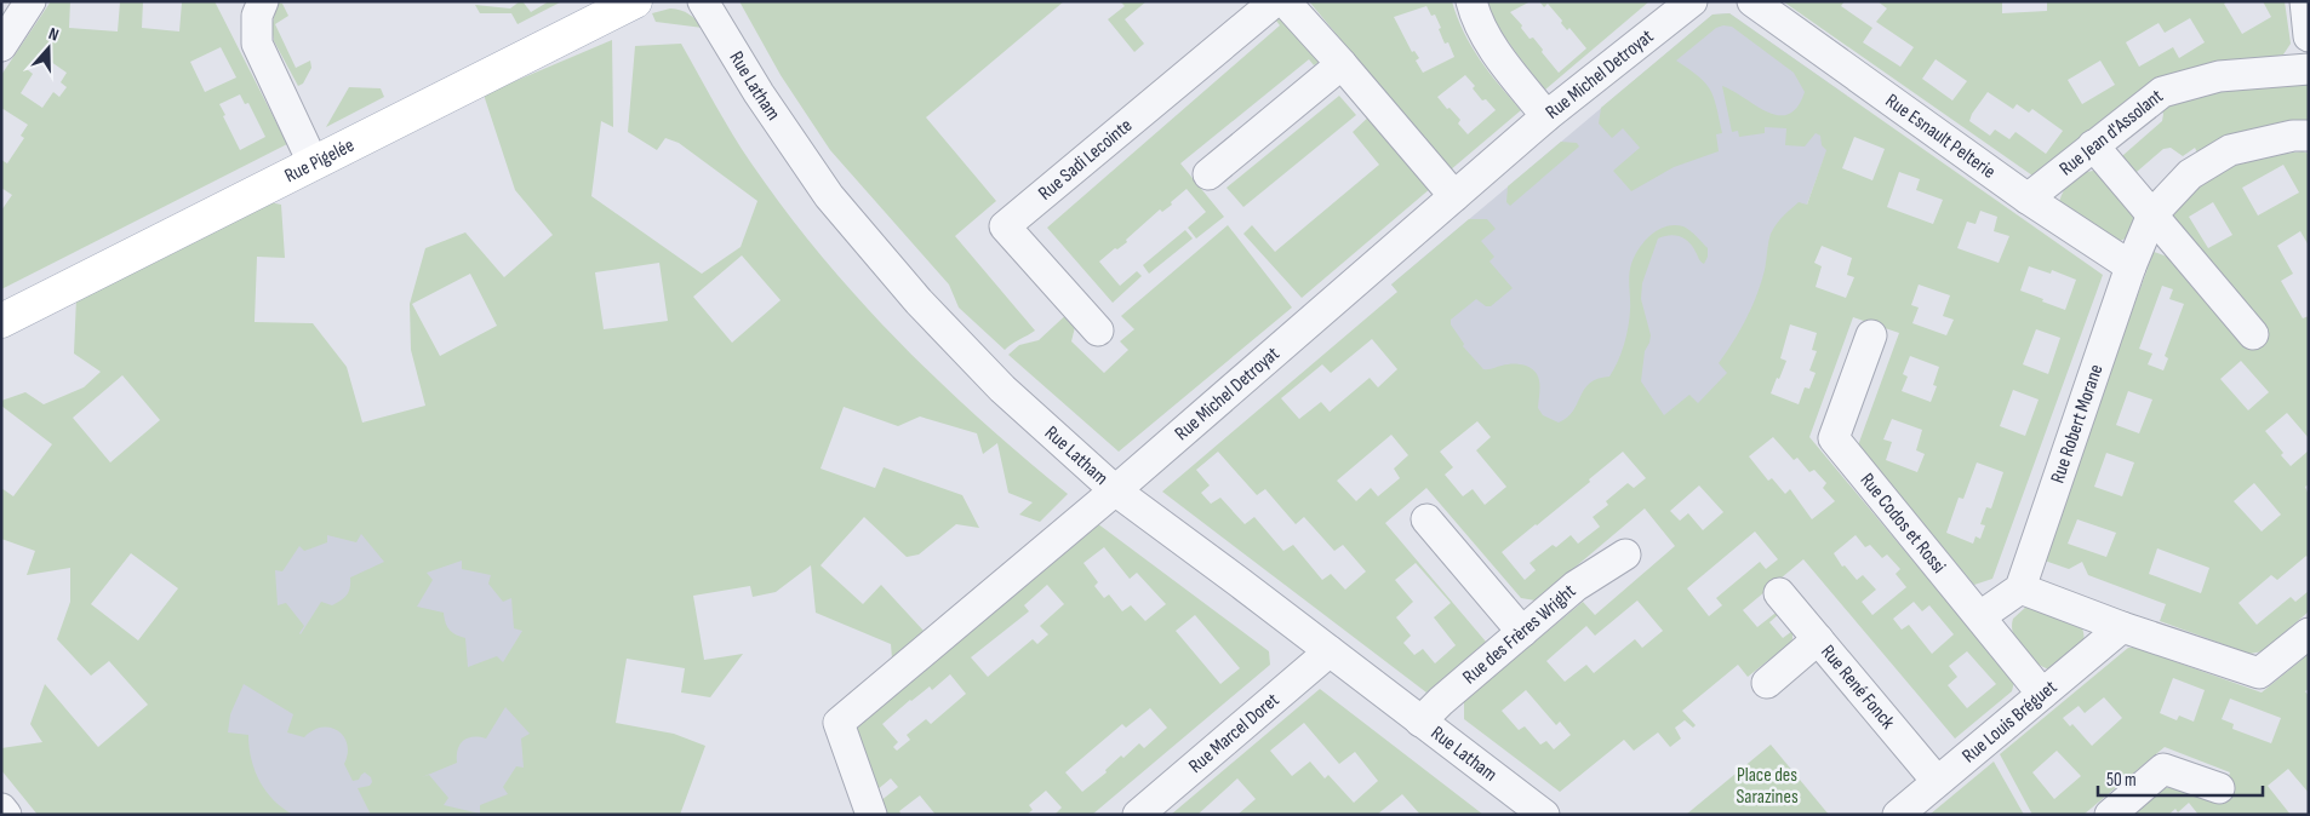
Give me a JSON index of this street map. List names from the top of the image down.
{
  "streets": {
    "main road": ["Rue Pigelée"],
    "street": [
      "Rue Michel Detroyat",
      "Rue Latham",
      "Rue Jean d'Assolant",
      "Rue Esnault Pelterie",
      "Rue Sadi Lecointe",
      "Rue Robert Morane",
      "Rue Codos et Rossi",
      "Rue des Frères Wright",
      "Rue René Fonck",
      "Rue Louis Bréguet",
      "Rue Marcel Doret"
    ]
  },
  "crossings": [
    ["Rue Michel Detroyat", "Rue Latham"],
    ["Rue Latham", "Rue des Frères Wright"],
    ["Rue Latham", "Rue Marcel Doret"],
    ["Rue Jean d'Assolant", "Rue Esnault Pelterie"],
    ["Rue Esnault Pelterie", "Rue Robert Morane"],
    ["Rue Codos et Rossi", "Rue Louis Bréguet"],
    ["Rue René Fonck", "Rue Louis Bréguet"]
  ],
  "parks": ["Place des Sarazines"],
  "scale_bar": "50 m",
  "north": "top"
}
